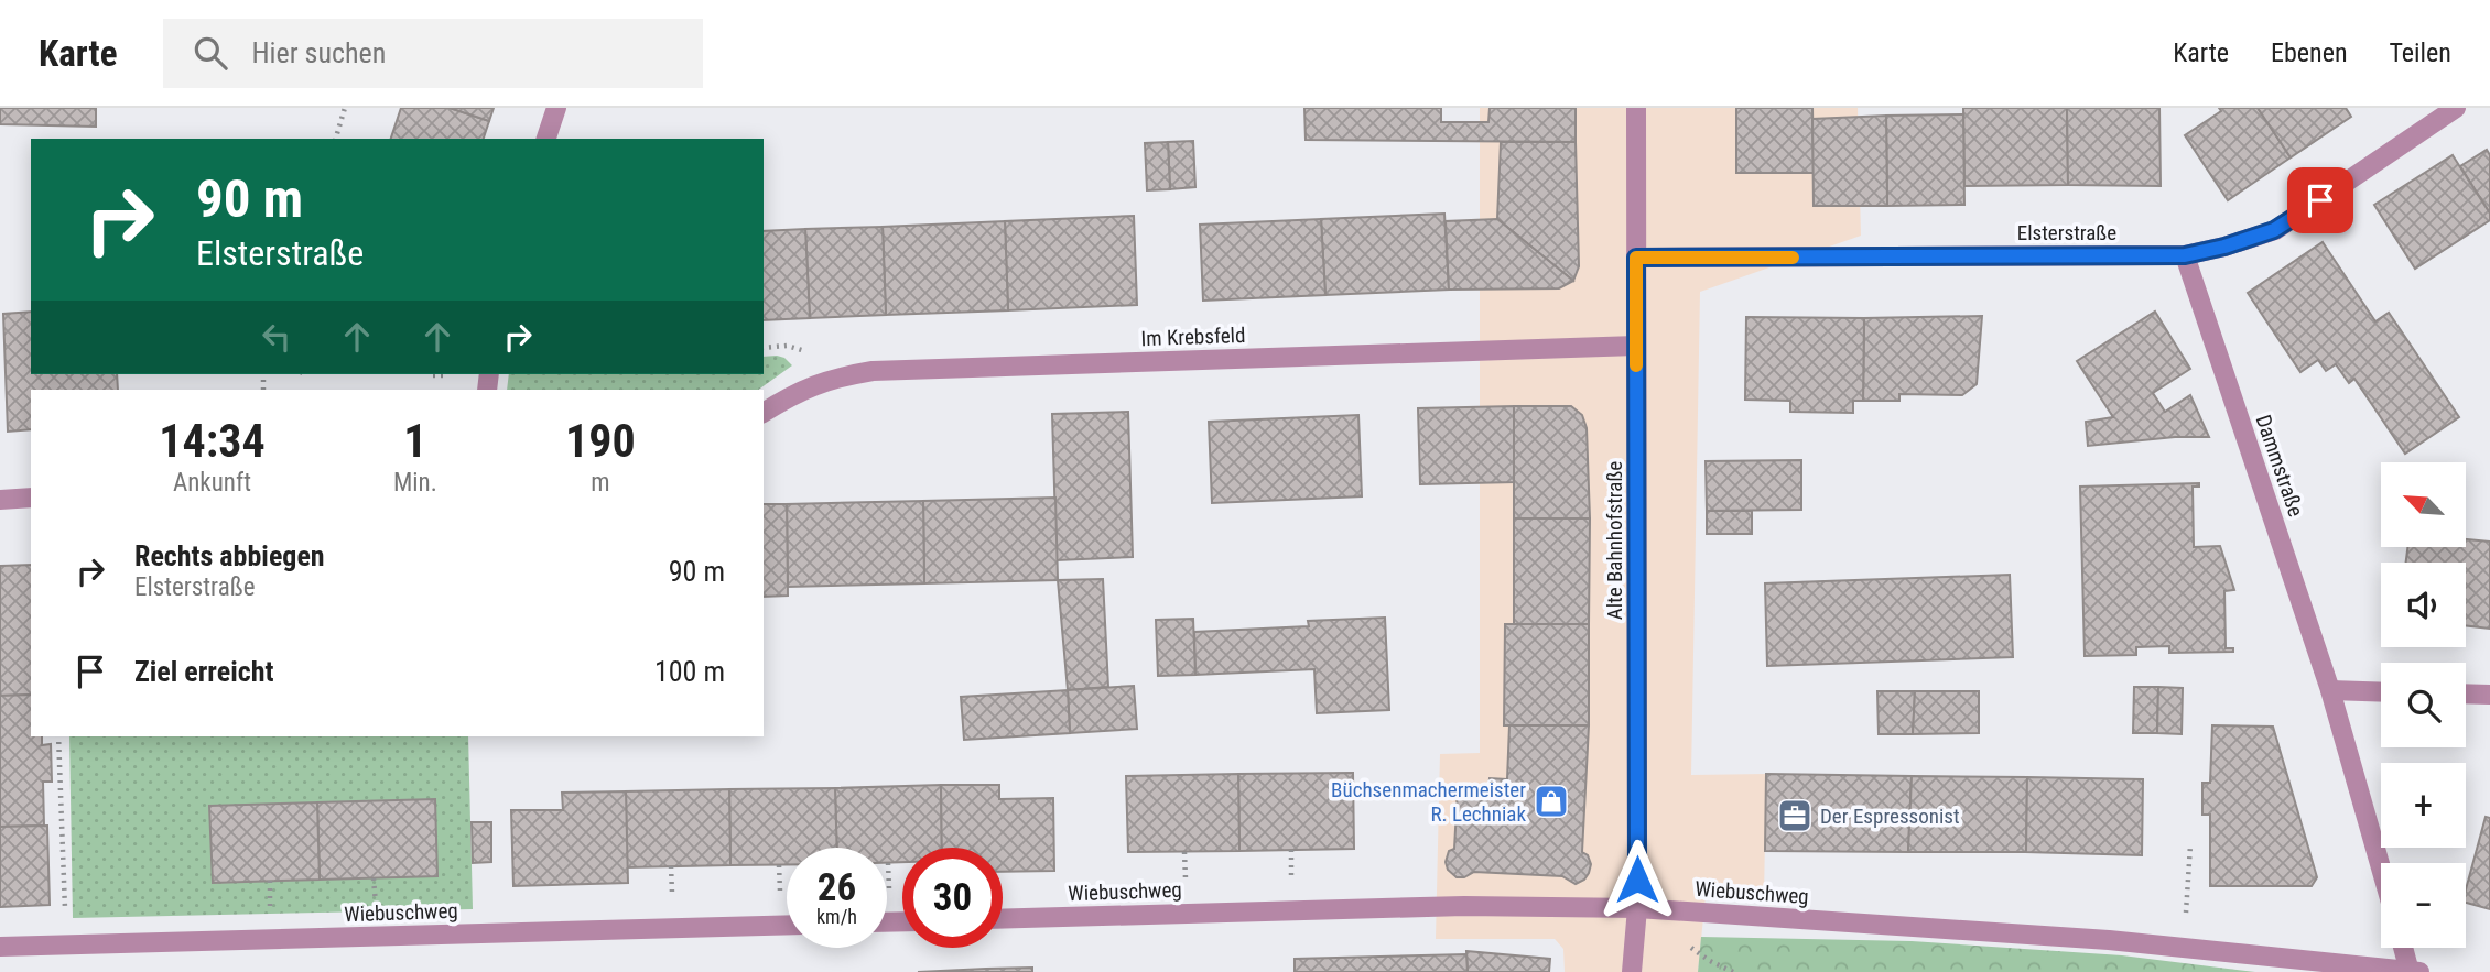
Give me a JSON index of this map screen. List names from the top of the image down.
{
  "streets": {
    "street": [
      "Elsterstraße",
      "Im Krebsfeld",
      "Dammstraße",
      "Alte Bahnhofstraße",
      "Wiebuschweg"
    ]
  },
  "crossings": [
    ["Elsterstraße", "Dammstraße"],
    ["Elsterstraße", "Alte Bahnhofstraße"],
    ["Im Krebsfeld", "Alte Bahnhofstraße"],
    ["Alte Bahnhofstraße", "Wiebuschweg"]
  ],
  "places": {
    "shop": ["Büchsenmachermeister R. Lechniak"],
    "office": ["Der Espressonist"]
  },
  "north": "top left",
  "page": {
    "header": "Karte",
    "search": "Hier suchen",
    "nav": ["Karte", "Ebenen", "Teilen"],
    "turn": ["90 m", "Elsterstraße"],
    "eta": [
      "14:34",
      "Ankunft",
      "1",
      "Min.",
      "190",
      "m"
    ],
    "map_buttons": ["+", "−"],
    "list": [
      {
        "name": "Rechts abbiegen",
        "note": "Elsterstraße",
        "value": "90 m"
      },
      {
        "name": "Ziel erreicht",
        "value": "100 m"
      }
    ],
    "speed": "26 km/h",
    "limit": "30"
  }
}
